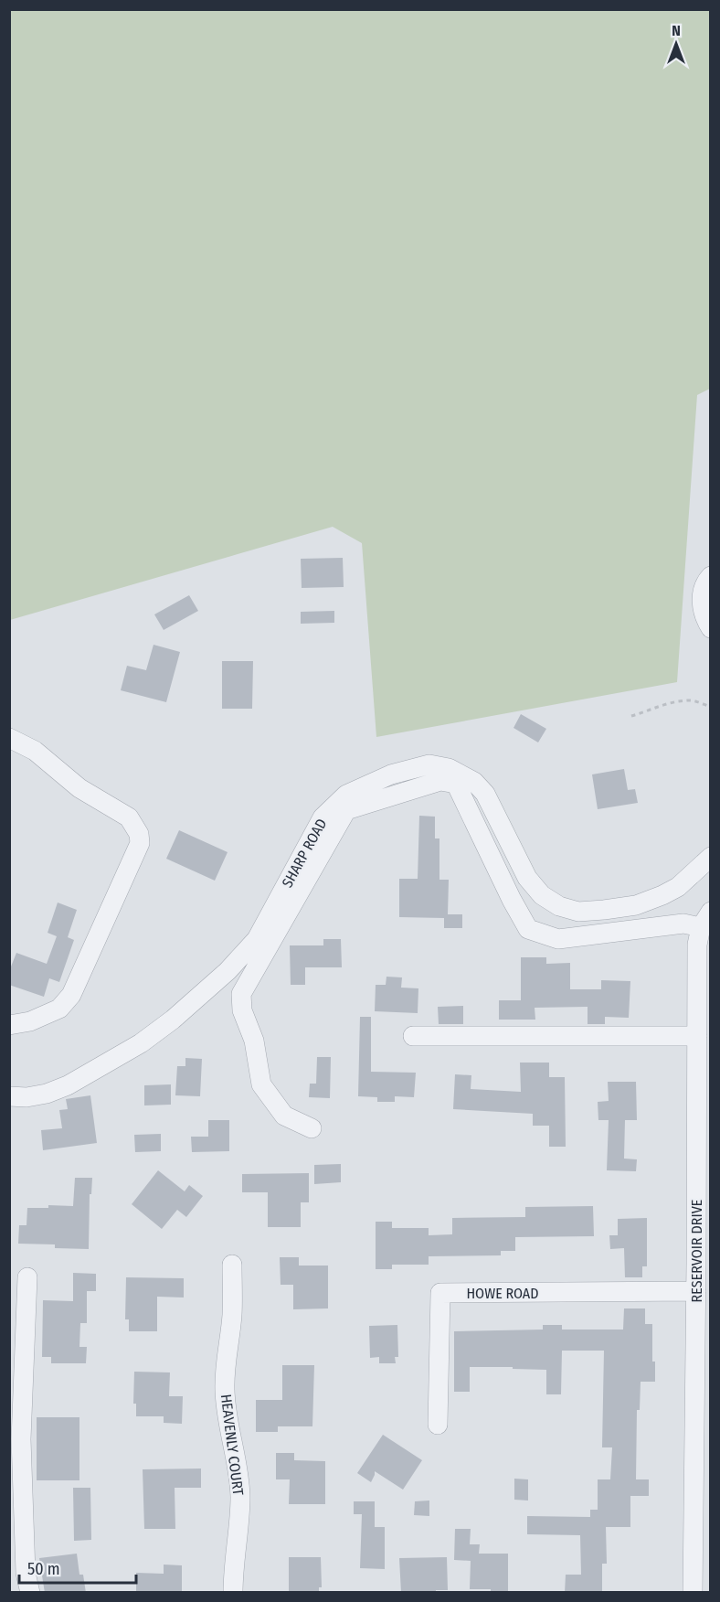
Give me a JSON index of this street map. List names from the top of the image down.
{
  "streets": {
    "street": [
      "SHARP ROAD",
      "RESERVOIR DRIVE",
      "HOWE ROAD",
      "HEAVENLY COURT"
    ]
  },
  "crossings": [
    ["RESERVOIR DRIVE", "HOWE ROAD"]
  ],
  "scale_bar": "50 m",
  "north": "top"
}
